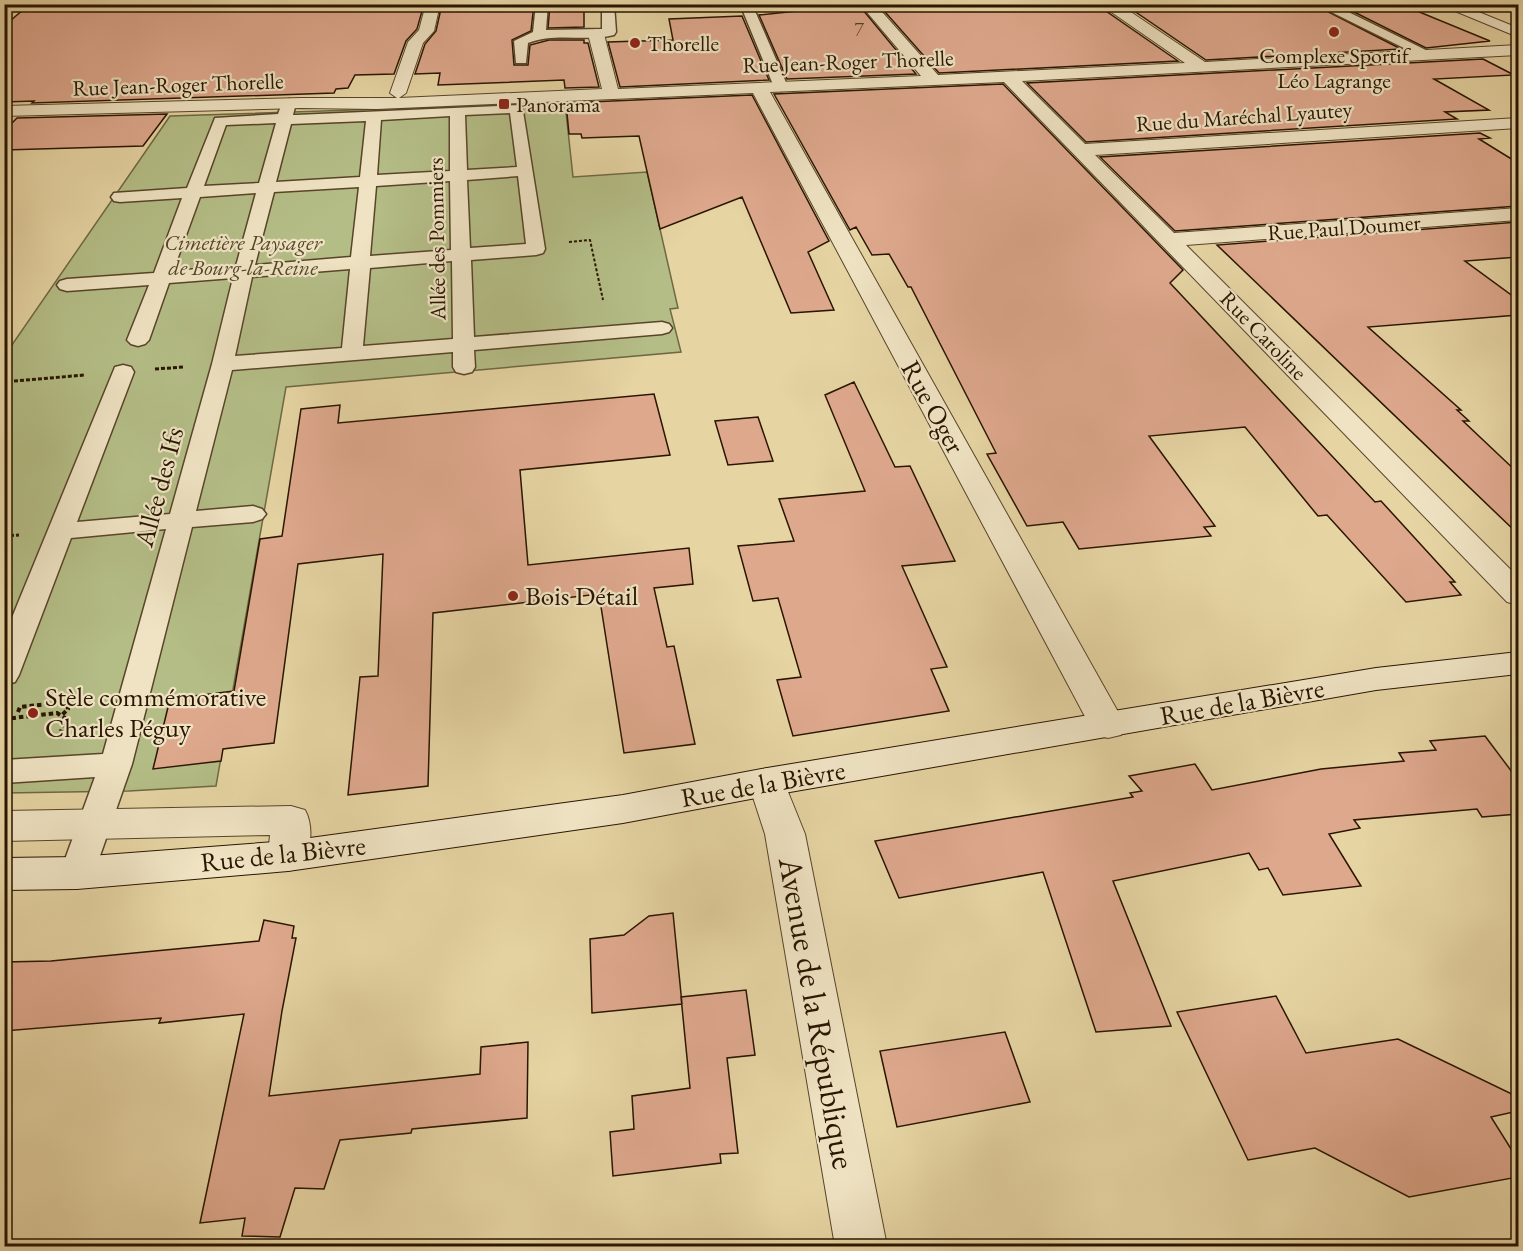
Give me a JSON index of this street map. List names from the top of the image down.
{
  "streets": {
    "street": [
      "Rue Jean-Roger Thorelle",
      "Rue du Maréchal Lyautey",
      "Rue Paul Doumer",
      "Rue Caroline",
      "Rue Oger",
      "Rue de la Bièvre",
      "Avenue de la République"
    ],
    "lane": ["Allée des Pommiers", "Allée des Ifs"]
  },
  "crossings": [
    ["Rue Jean-Roger Thorelle", "Allée des Pommiers"],
    ["Rue Jean-Roger Thorelle", "Rue Caroline"],
    ["Rue Jean-Roger Thorelle", "Rue Oger"],
    ["Rue Jean-Roger Thorelle", "Allée des Ifs"],
    ["Rue du Maréchal Lyautey", "Rue Caroline"],
    ["Rue Paul Doumer", "Rue Caroline"],
    ["Rue Oger", "Rue de la Bièvre"],
    ["Allée des Ifs", "Rue de la Bièvre"],
    ["Rue de la Bièvre", "Avenue de la République"]
  ],
  "parks": ["Cimetière Paysager de Bourg-la-Reine"],
  "places": {
    "other": [
      "Complexe Sportif Léo Lagrange",
      "Thorelle",
      "Bois Détail",
      "Stèle commémorative Charles Péguy"
    ],
    "transit": ["Panorama"]
  },
  "house_numbers": ["7"]
}
